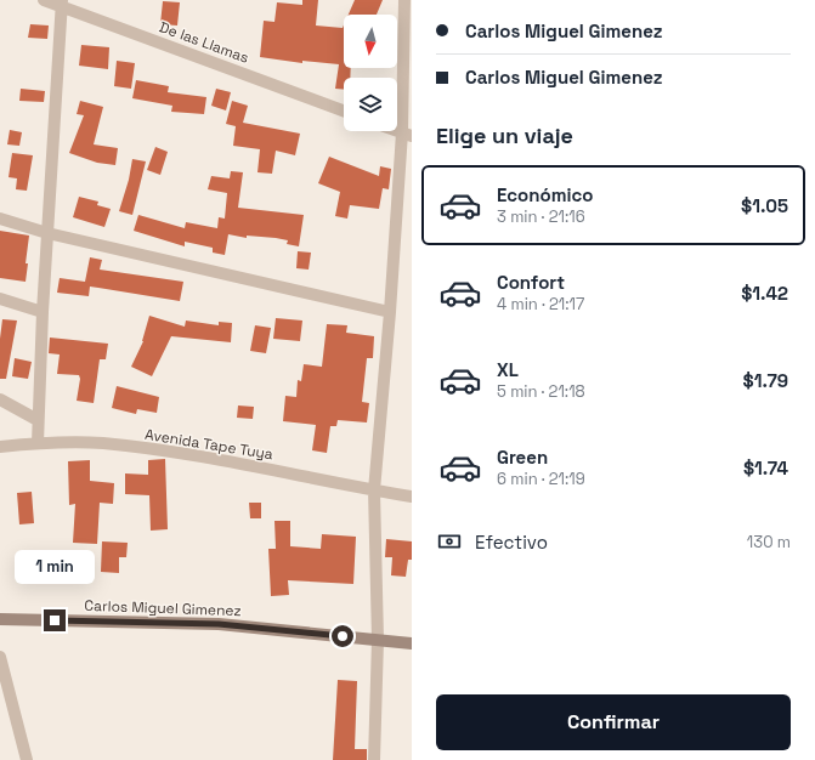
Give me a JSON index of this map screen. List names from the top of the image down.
{
  "streets": {
    "street": ["De las Llamas", "Avenida Tape Tuya", "Carlos Miguel Gimenez"]
  },
  "north": "bottom",
  "page": {
    "banner": ["Carlos Miguel Gimenez", "Carlos Miguel Gimenez"],
    "heading": "Elige un viaje",
    "list": [
      {
        "name": "Económico",
        "note": "3 min · 21:16",
        "value": "$1.05"
      },
      {
        "name": "Confort",
        "note": "4 min · 21:17",
        "value": "$1.42"
      },
      {
        "name": "XL",
        "note": "5 min · 21:18",
        "value": "$1.79"
      },
      {
        "name": "Green",
        "note": "6 min · 21:19",
        "value": "$1.74"
      }
    ],
    "pay": ["Efectivo", "130 m"],
    "bubble": "1 min",
    "buttons": "Confirmar"
  }
}
